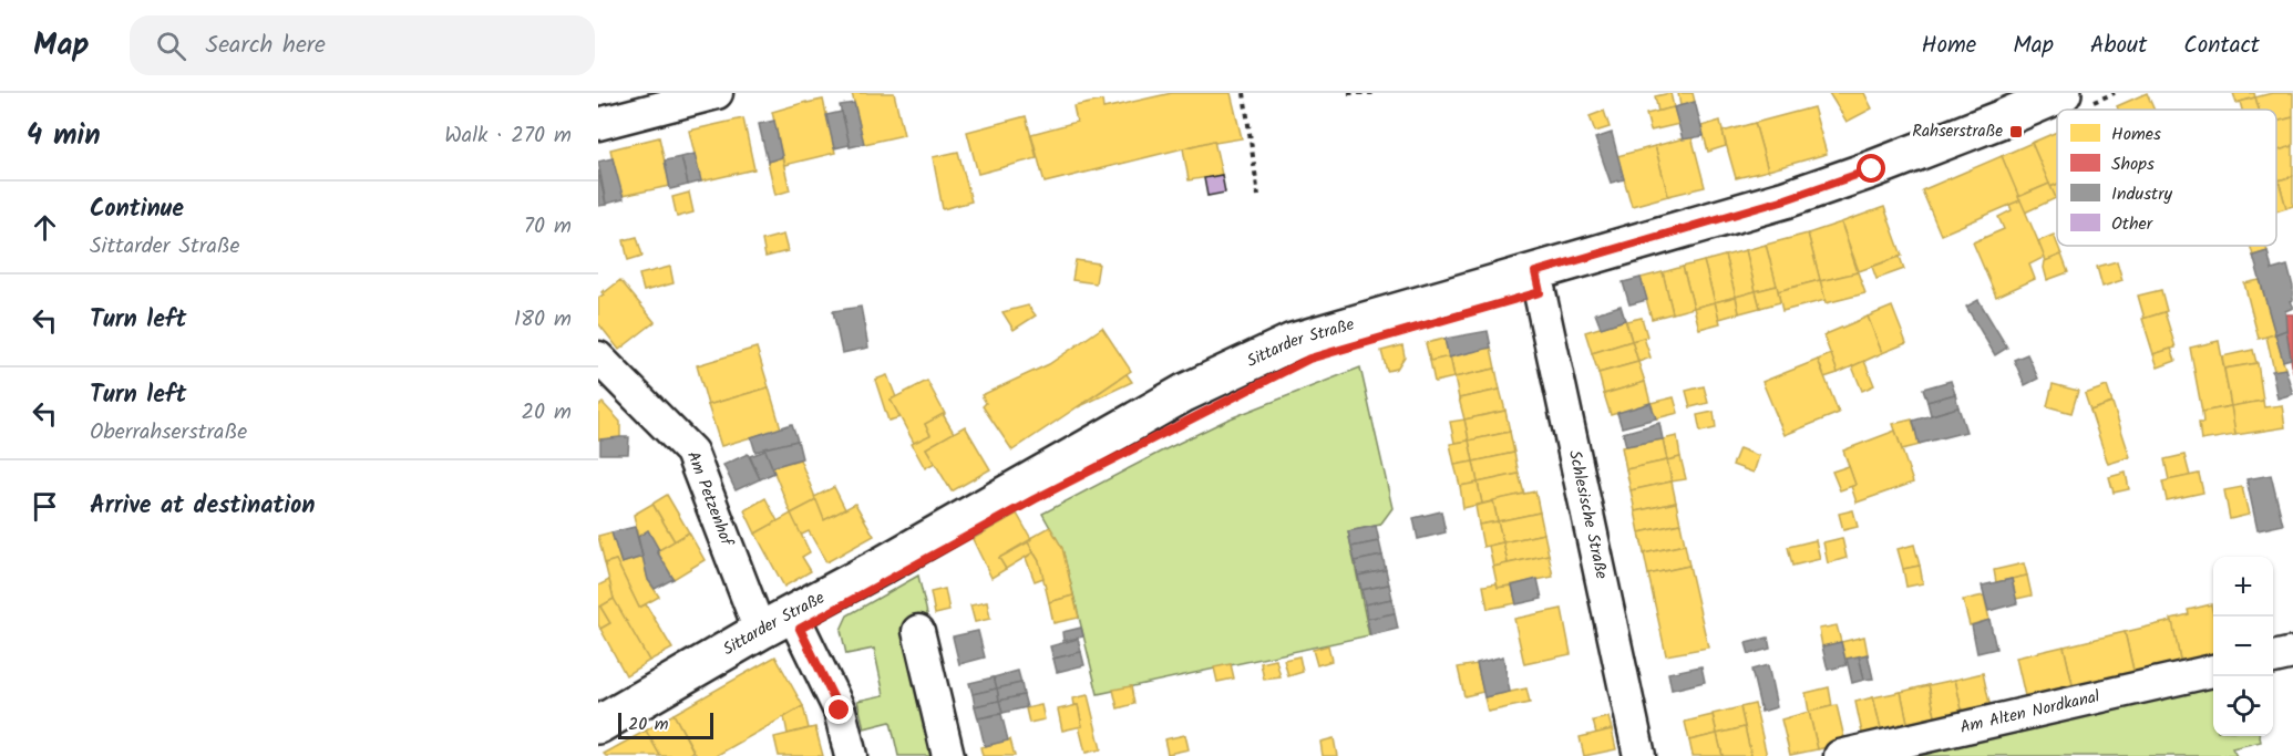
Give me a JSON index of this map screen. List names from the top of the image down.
{
  "streets": {
    "street": [
      "Sittarder Straße",
      "Am Petzenhof",
      "Schlesische Straße",
      "Am Alten Nordkanal"
    ]
  },
  "crossings": [
    ["Sittarder Straße", "Am Petzenhof"],
    ["Sittarder Straße", "Schlesische Straße"]
  ],
  "places": {
    "transit": ["Rahserstraße"]
  },
  "legend": [
    "Homes",
    "Shops",
    "Industry",
    "Other"
  ],
  "scale_bar": "20 m",
  "page": {
    "header": "Map",
    "search": "Search here",
    "nav": [
      "Home",
      "Map",
      "About",
      "Contact"
    ],
    "heading": ["4 min", "Walk · 270 m"],
    "list": [
      ["Continue", "Sittarder Straße", "70 m"],
      ["Turn left", "180 m"],
      ["Turn left", "Oberrahserstraße", "20 m"],
      "Arrive at destination"
    ],
    "map_buttons": ["+", "−"],
    "scale": "20 m"
  }
}
